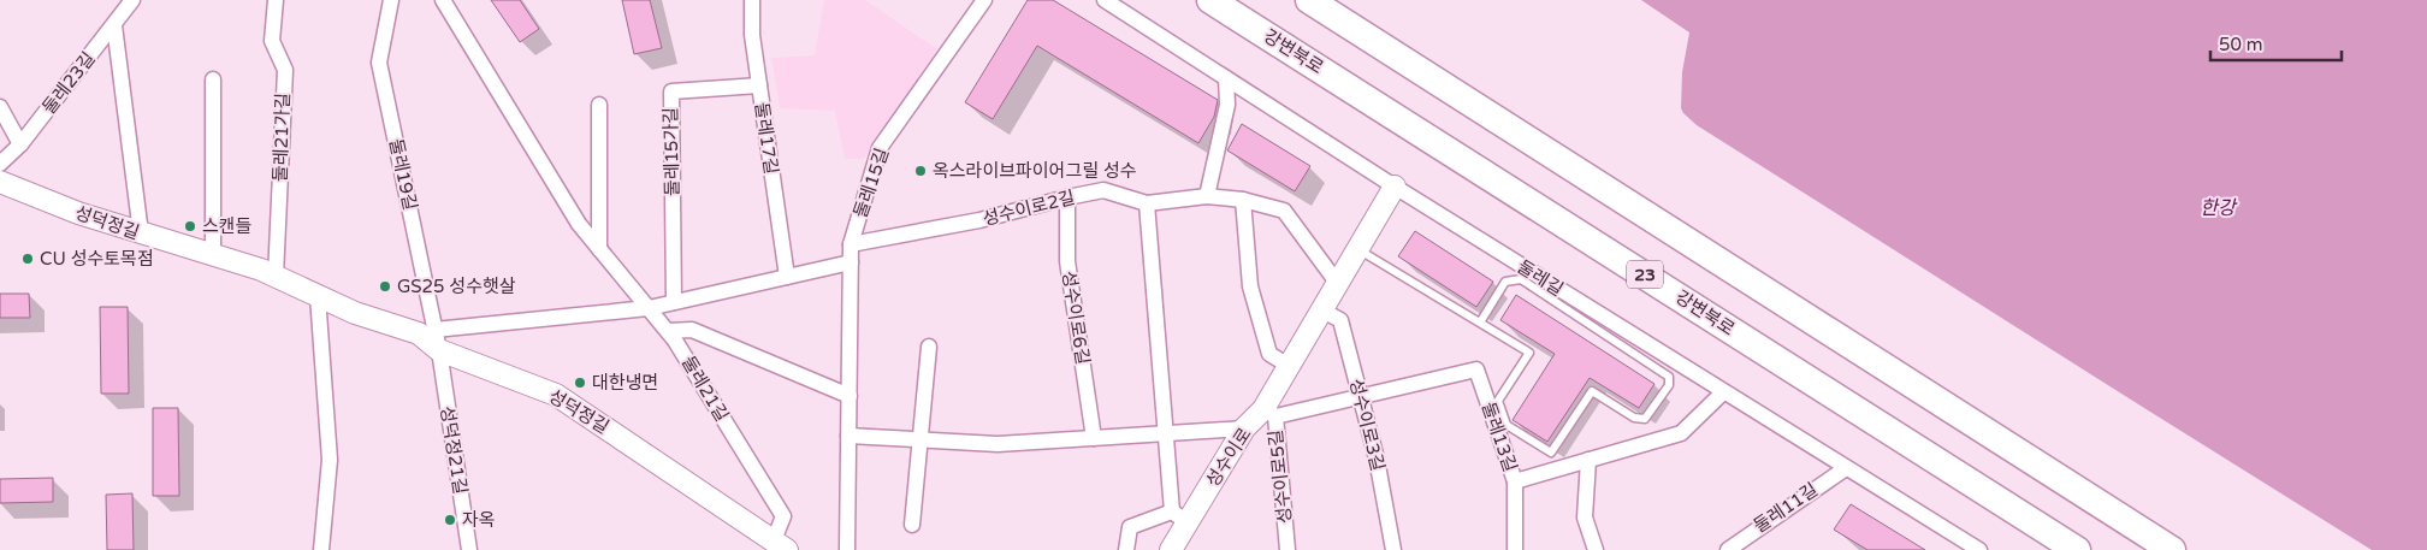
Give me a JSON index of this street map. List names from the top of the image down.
{
  "streets": {
    "highway": ["강변북로", "23"],
    "street": [
      "둘레23길",
      "둘레21가길",
      "둘레17길",
      "둘레15가길",
      "둘레19길",
      "둘레15길",
      "성수이로2길",
      "성덕정길",
      "둘레길",
      "성수이로6길",
      "둘레21길",
      "성수이로3길",
      "둘레13길",
      "성덕정21길",
      "성수이로",
      "성수이로5길",
      "둘레11길"
    ]
  },
  "crossings": [
    ["둘레21가길", "성덕정길"],
    ["둘레17길", "둘레15가길"],
    ["둘레19길", "성덕정길"],
    ["둘레19길", "성덕정21길"],
    ["둘레15길", "성수이로2길"],
    ["성수이로2길", "성수이로6길"],
    ["성수이로2길", "성수이로"],
    ["성덕정길", "둘레21길"],
    ["성덕정길", "성덕정21길"],
    ["둘레길", "둘레13길"],
    ["둘레길", "성수이로"],
    ["둘레길", "둘레11길"],
    ["성수이로3길", "둘레13길"],
    ["성수이로3길", "성수이로"],
    ["둘레13길", "성수이로"],
    ["둘레13길", "성수이로5길"],
    ["성수이로", "성수이로5길"]
  ],
  "water": ["한강"],
  "places": [
    "옥스라이브파이어그릴 성수",
    "스캔들",
    "CU 성수토목점",
    "GS25 성수햇살",
    "대한냉면",
    "자옥"
  ],
  "scale_bar": "50 m"
}
